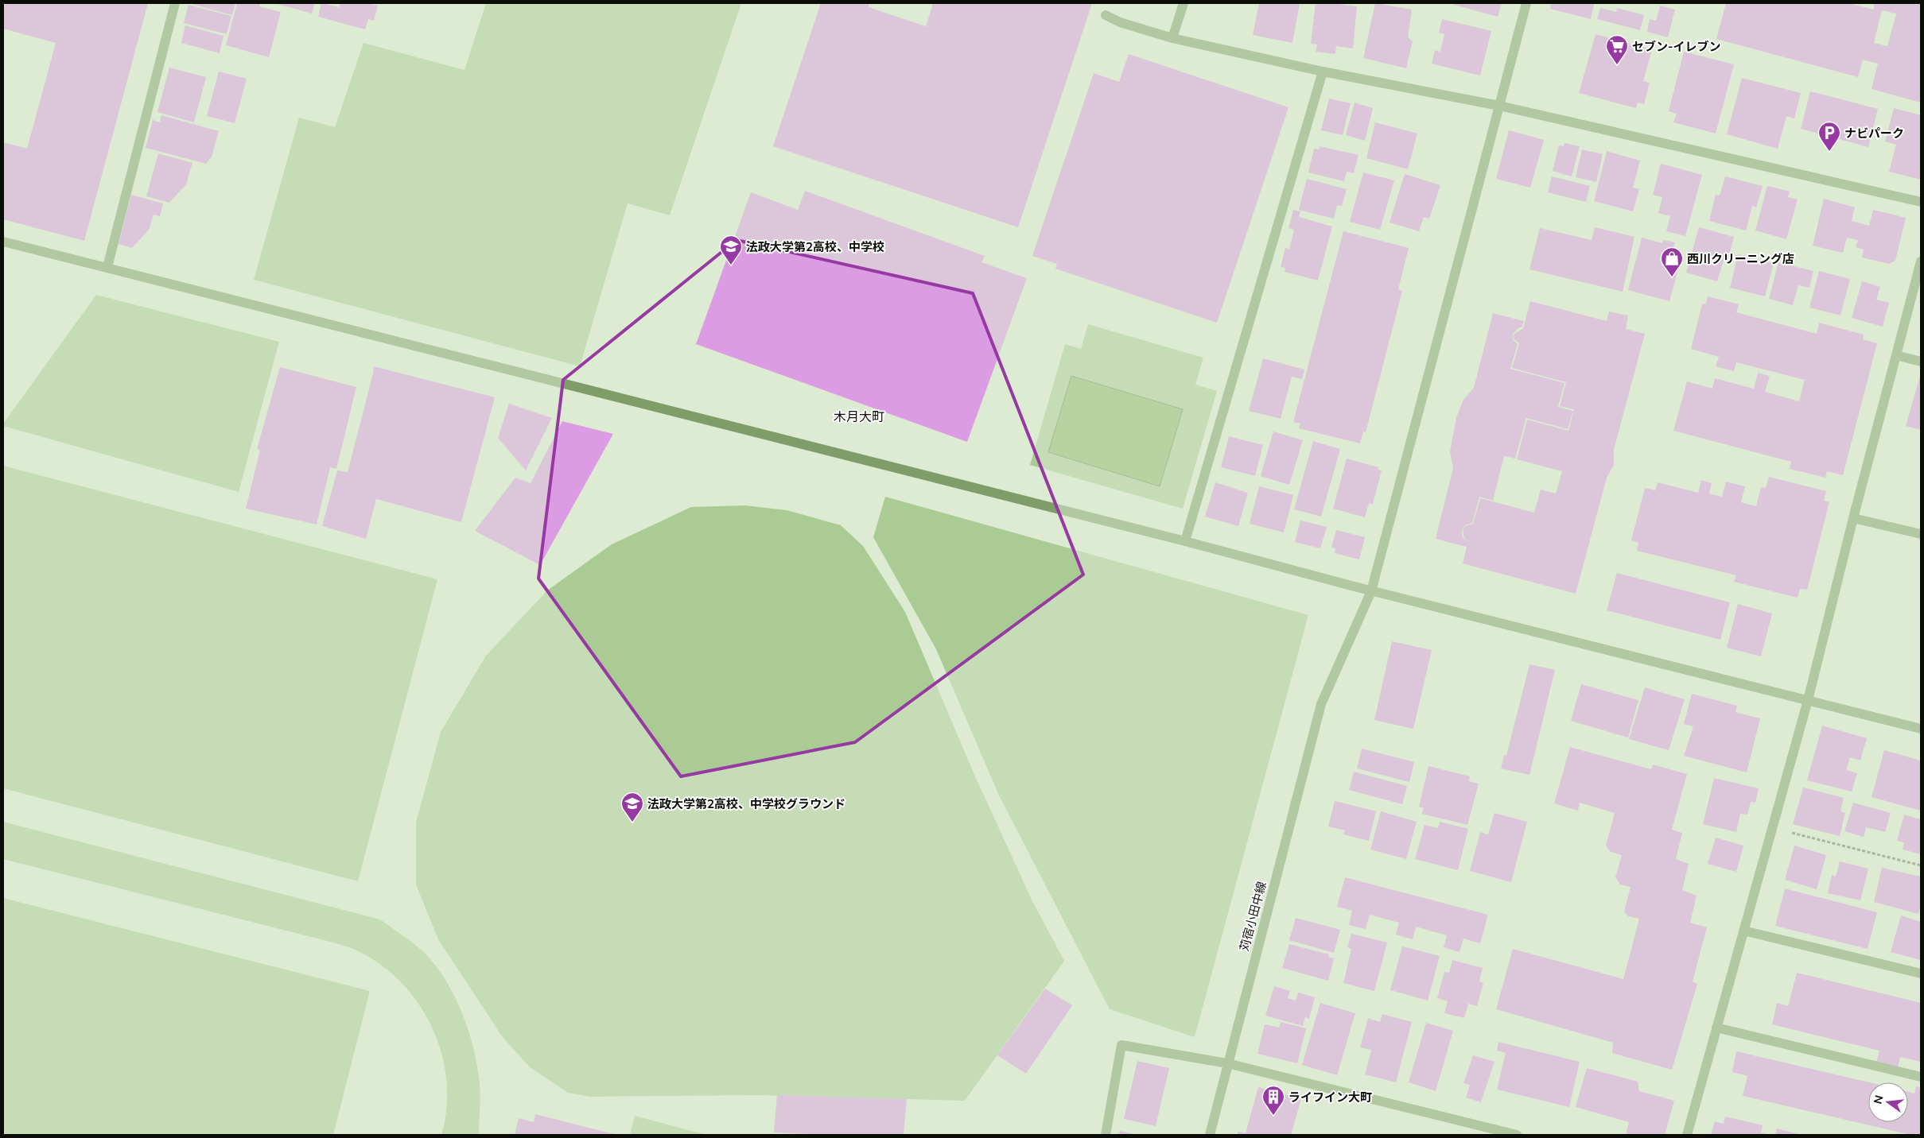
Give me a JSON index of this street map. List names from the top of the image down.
{
  "streets": {
    "street": ["苅宿小田中線"]
  },
  "districts": ["木月大町"],
  "places": {
    "supermarket": ["セブン-イレブン"],
    "parking": ["ナビパーク"],
    "school or university": ["法政大学第2高校、中学校", "法政大学第2高校、中学校グラウンド"],
    "shop": ["西川クリーニング店"],
    "building": ["ライフイン大町"]
  },
  "north": "left"
}
